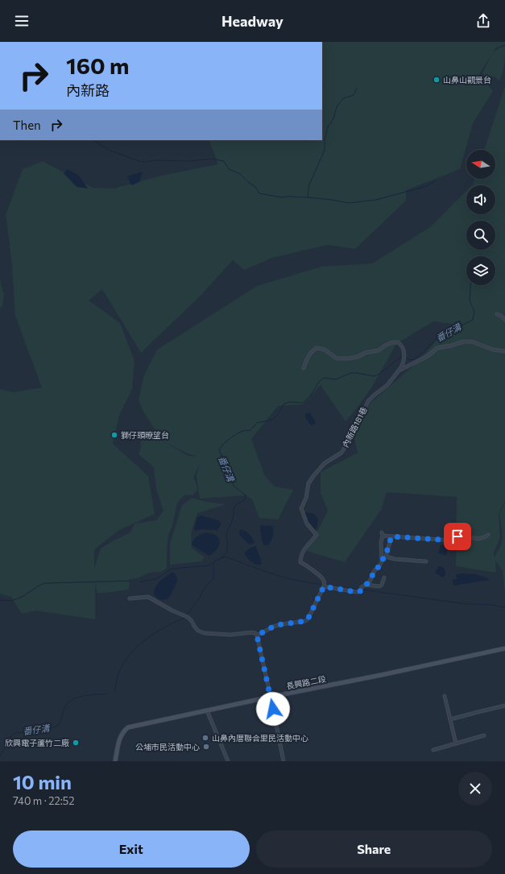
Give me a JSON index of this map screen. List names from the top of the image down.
{
  "streets": {
    "street": ["內新路181巷", "長興路二段"]
  },
  "water": ["番仔溝"],
  "places": [
    "山鼻山觀景台",
    "獅仔頭暸望台",
    "山鼻內厝聯合里民活動中心",
    "欣興電子蘆竹二廠",
    "公埔市民活動中心"
  ],
  "north": "left",
  "page": {
    "header": "Headway",
    "turn": ["160 m", "內新路"],
    "then": "Then",
    "heading": ["10 min", "740 m · 22:52"],
    "buttons": ["Exit", "Share"]
  }
}
